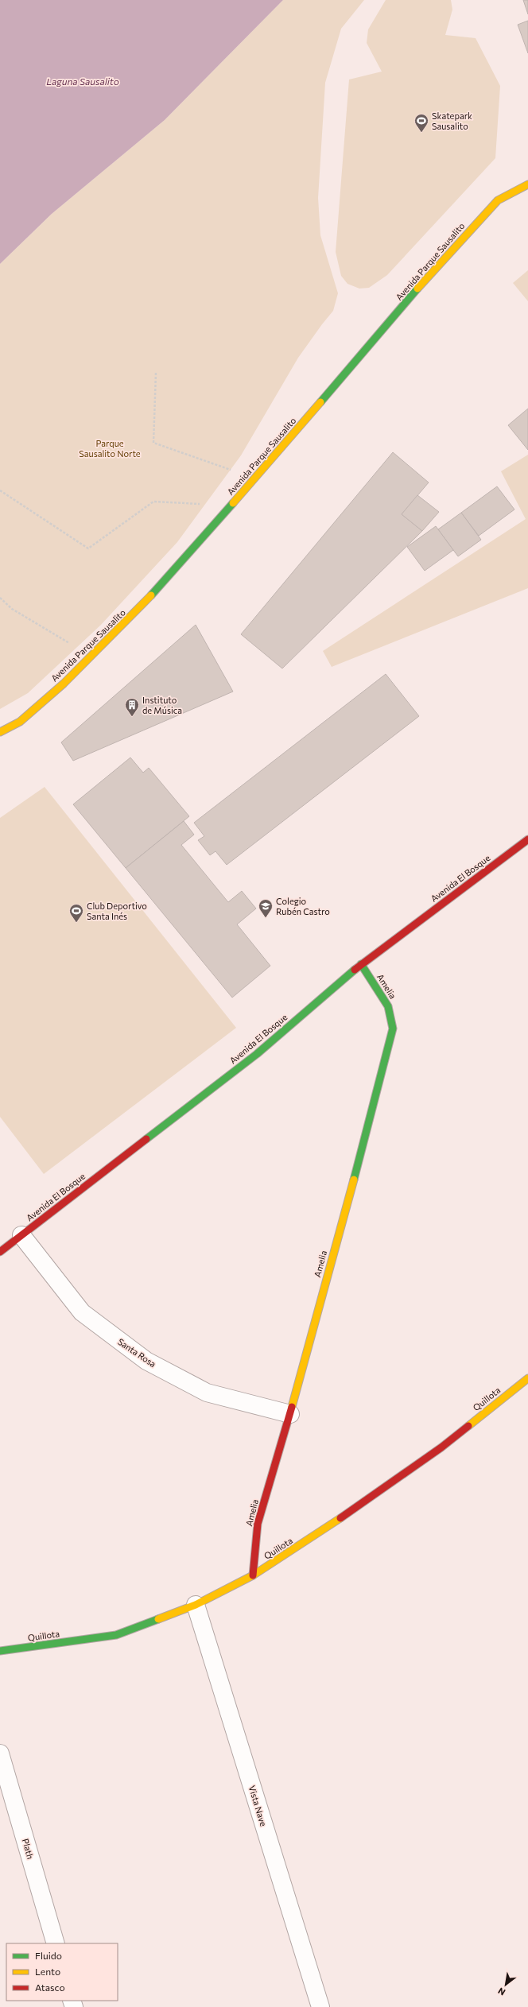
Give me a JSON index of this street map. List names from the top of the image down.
{
  "streets": {
    "street": [
      "Avenida Parque Sausalito",
      "Avenida El Bosque",
      "Amelia",
      "Santa Rosa",
      "Quillota",
      "Vista Nave",
      "Plath"
    ]
  },
  "crossings": [
    ["Avenida El Bosque", "Amelia"],
    ["Avenida El Bosque", "Santa Rosa"],
    ["Amelia", "Santa Rosa"],
    ["Amelia", "Quillota"],
    ["Quillota", "Vista Nave"]
  ],
  "water": ["Laguna Sausalito"],
  "parks": ["Parque Sausalito Norte"],
  "places": {
    "sports": ["Skatepark Sausalito", "Club Deportivo Santa Inés"],
    "building": ["Instituto de Música"],
    "school or university": ["Colegio Rubén Castro"]
  },
  "legend": ["Fluido", "Lento", "Atasco"],
  "north": "bottom left"
}
